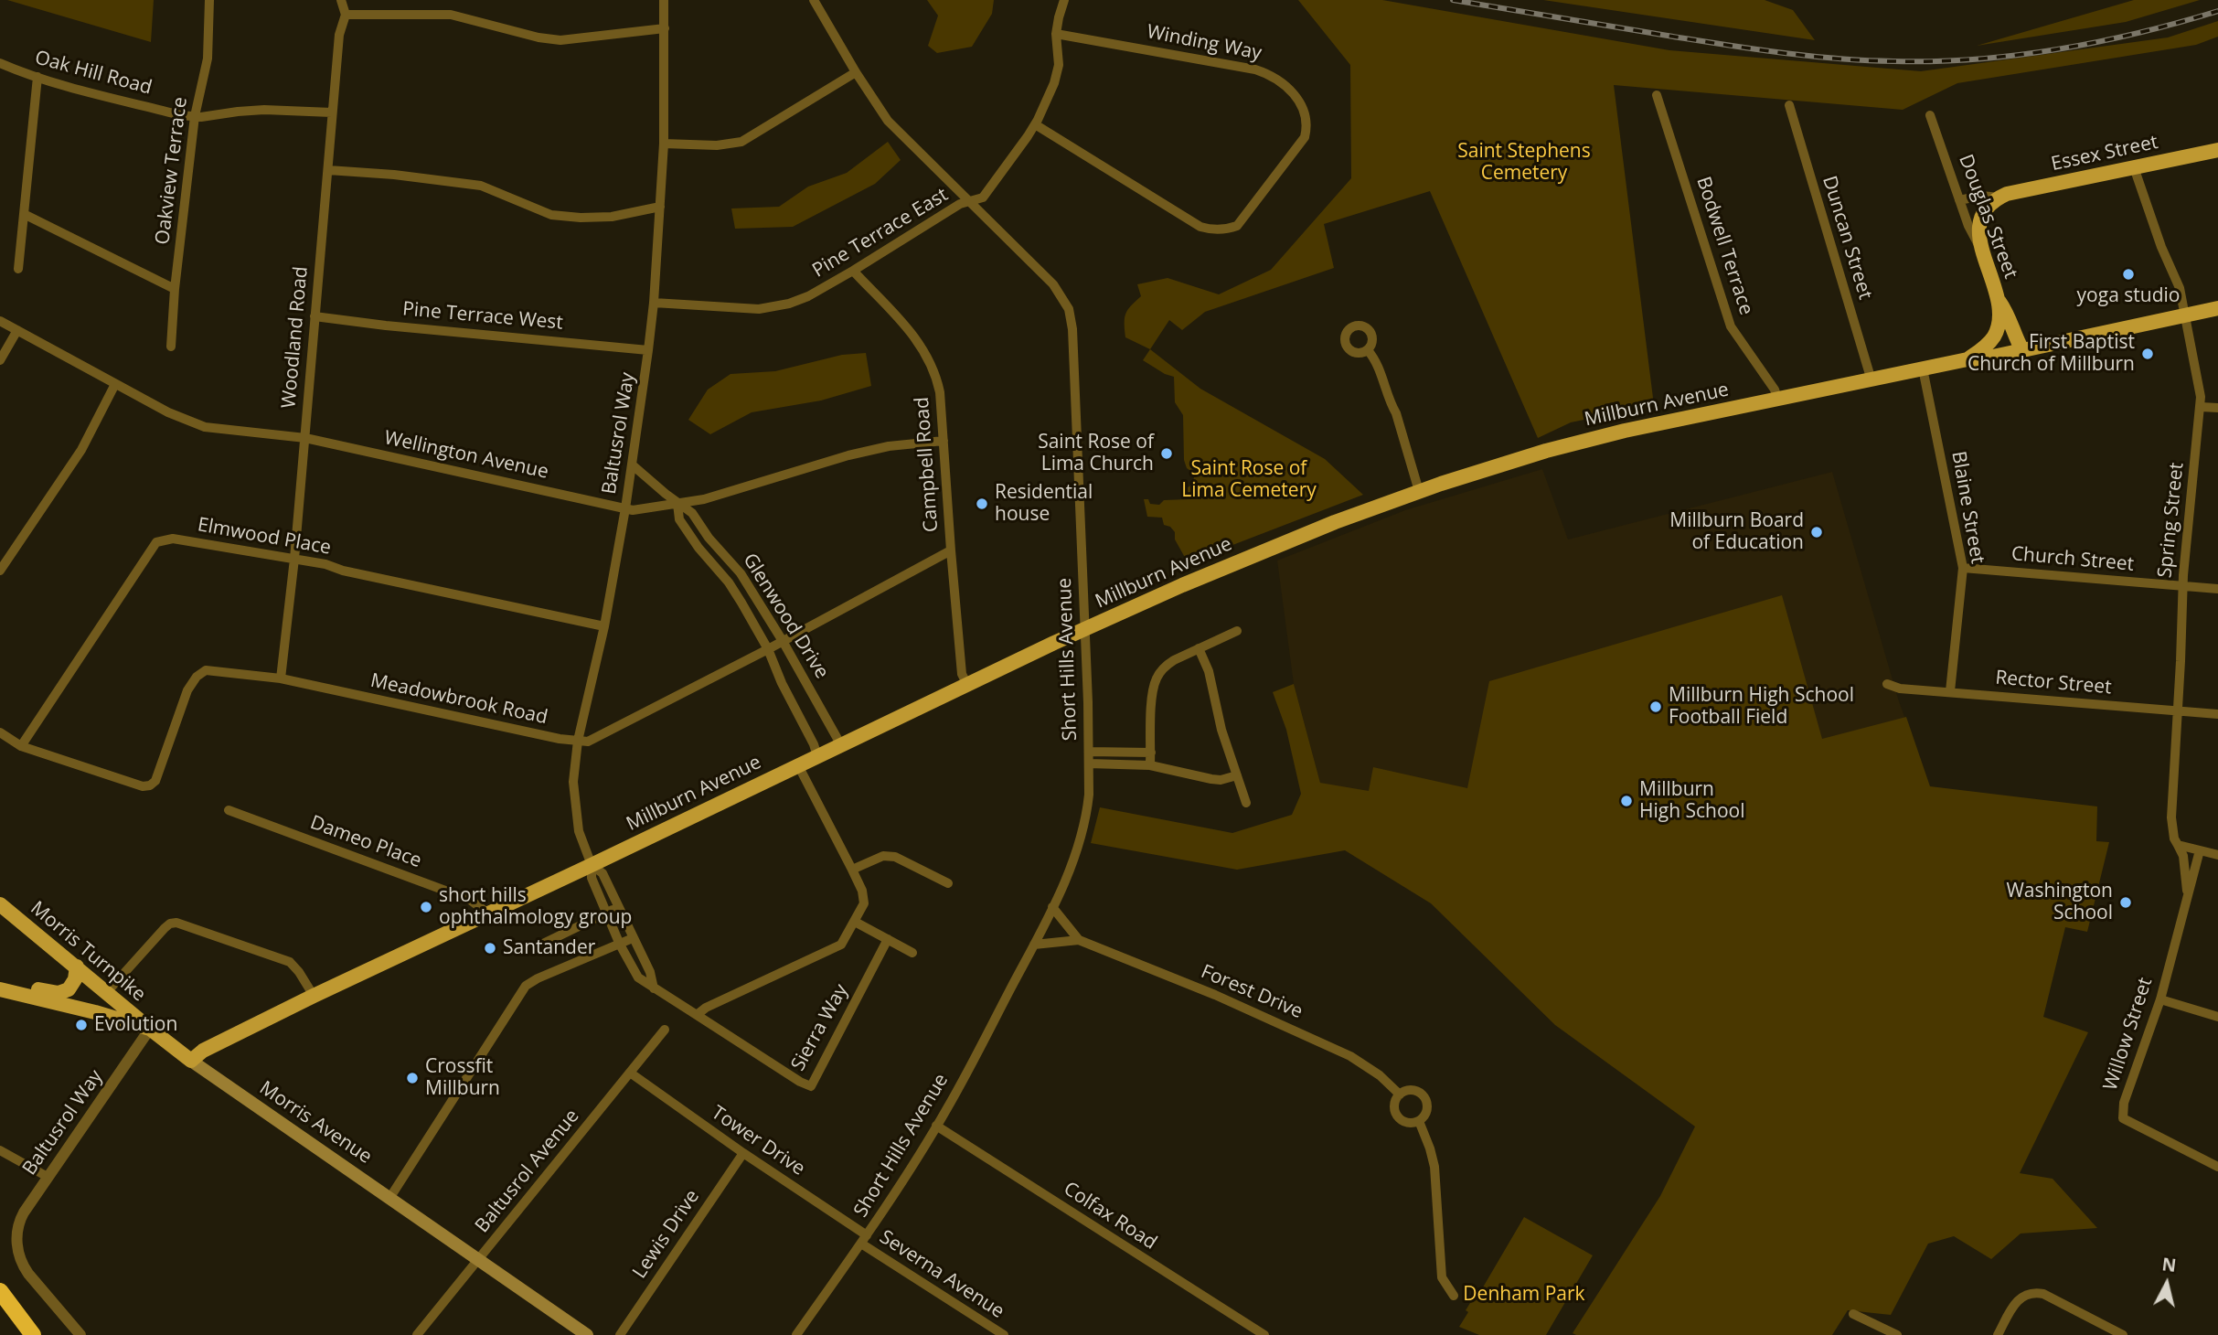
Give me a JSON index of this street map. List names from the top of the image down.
{
  "streets": {
    "main road": [
      "Essex Street",
      "Douglas Street",
      "Millburn Avenue",
      "Morris Turnpike",
      "Morris Avenue"
    ],
    "street": [
      "Winding Way",
      "Oak Hill Road",
      "Oakview Terrace",
      "Pine Terrace East",
      "Duncan Street",
      "Bodwell Terrace",
      "Pine Terrace West",
      "Woodland Road",
      "Baltusrol Way",
      "Wellington Avenue",
      "Campbell Road",
      "Blaine Street",
      "Spring Street",
      "Elmwood Place",
      "Church Street",
      "Glenwood Drive",
      "Short Hills Avenue",
      "Rector Street",
      "Meadowbrook Road",
      "Dameo Place",
      "Forest Drive",
      "Sierra Way",
      "Willow Street",
      "Tower Drive",
      "Baltusrol Avenue",
      "Colfax Road",
      "Lewis Drive",
      "Severna Avenue"
    ]
  },
  "crossings": [
    ["Winding Way", "Pine Terrace East"],
    ["Oak Hill Road", "Oakview Terrace"],
    ["Oak Hill Road", "Woodland Road"],
    ["Essex Street", "Douglas Street"],
    ["Essex Street", "Spring Street"],
    ["Douglas Street", "Millburn Avenue"],
    ["Pine Terrace East", "Baltusrol Way"],
    ["Pine Terrace East", "Campbell Road"],
    ["Pine Terrace East", "Short Hills Avenue"],
    ["Duncan Street", "Millburn Avenue"],
    ["Bodwell Terrace", "Millburn Avenue"],
    ["Pine Terrace West", "Woodland Road"],
    ["Pine Terrace West", "Baltusrol Way"],
    ["Woodland Road", "Wellington Avenue"],
    ["Woodland Road", "Elmwood Place"],
    ["Woodland Road", "Meadowbrook Road"],
    ["Millburn Avenue", "Baltusrol Way"],
    ["Millburn Avenue", "Campbell Road"],
    ["Millburn Avenue", "Blaine Street"],
    ["Millburn Avenue", "Spring Street"],
    ["Millburn Avenue", "Glenwood Drive"],
    ["Millburn Avenue", "Short Hills Avenue"],
    ["Millburn Avenue", "Dameo Place"],
    ["Millburn Avenue", "Morris Avenue"],
    ["Baltusrol Way", "Wellington Avenue"],
    ["Baltusrol Way", "Elmwood Place"],
    ["Baltusrol Way", "Meadowbrook Road"],
    ["Baltusrol Way", "Morris Turnpike"],
    ["Baltusrol Way", "Morris Avenue"],
    ["Wellington Avenue", "Campbell Road"],
    ["Wellington Avenue", "Glenwood Drive"],
    ["Campbell Road", "Meadowbrook Road"],
    ["Blaine Street", "Church Street"],
    ["Blaine Street", "Rector Street"],
    ["Spring Street", "Church Street"],
    ["Spring Street", "Rector Street"],
    ["Spring Street", "Willow Street"],
    ["Elmwood Place", "Meadowbrook Road"],
    ["Glenwood Drive", "Meadowbrook Road"],
    ["Short Hills Avenue", "Forest Drive"],
    ["Short Hills Avenue", "Tower Drive"],
    ["Short Hills Avenue", "Colfax Road"],
    ["Short Hills Avenue", "Severna Avenue"],
    ["Morris Turnpike", "Morris Avenue"],
    ["Morris Avenue", "Baltusrol Avenue"],
    ["Tower Drive", "Baltusrol Avenue"],
    ["Tower Drive", "Lewis Drive"],
    ["Tower Drive", "Severna Avenue"]
  ],
  "parks": ["Saint Stephens Cemetery", "Saint Rose of Lima Cemetery", "Denham Park"],
  "places": [
    "yoga studio",
    "First Baptist Church of Millburn",
    "Saint Rose of Lima Church",
    "Residential house",
    "Millburn Board of Education",
    "Millburn High School Football Field",
    "Millburn High School",
    "Washington School",
    "short hills ophthalmology group",
    "Santander",
    "Evolution",
    "Crossfit Millburn"
  ],
  "north": "top"
}
